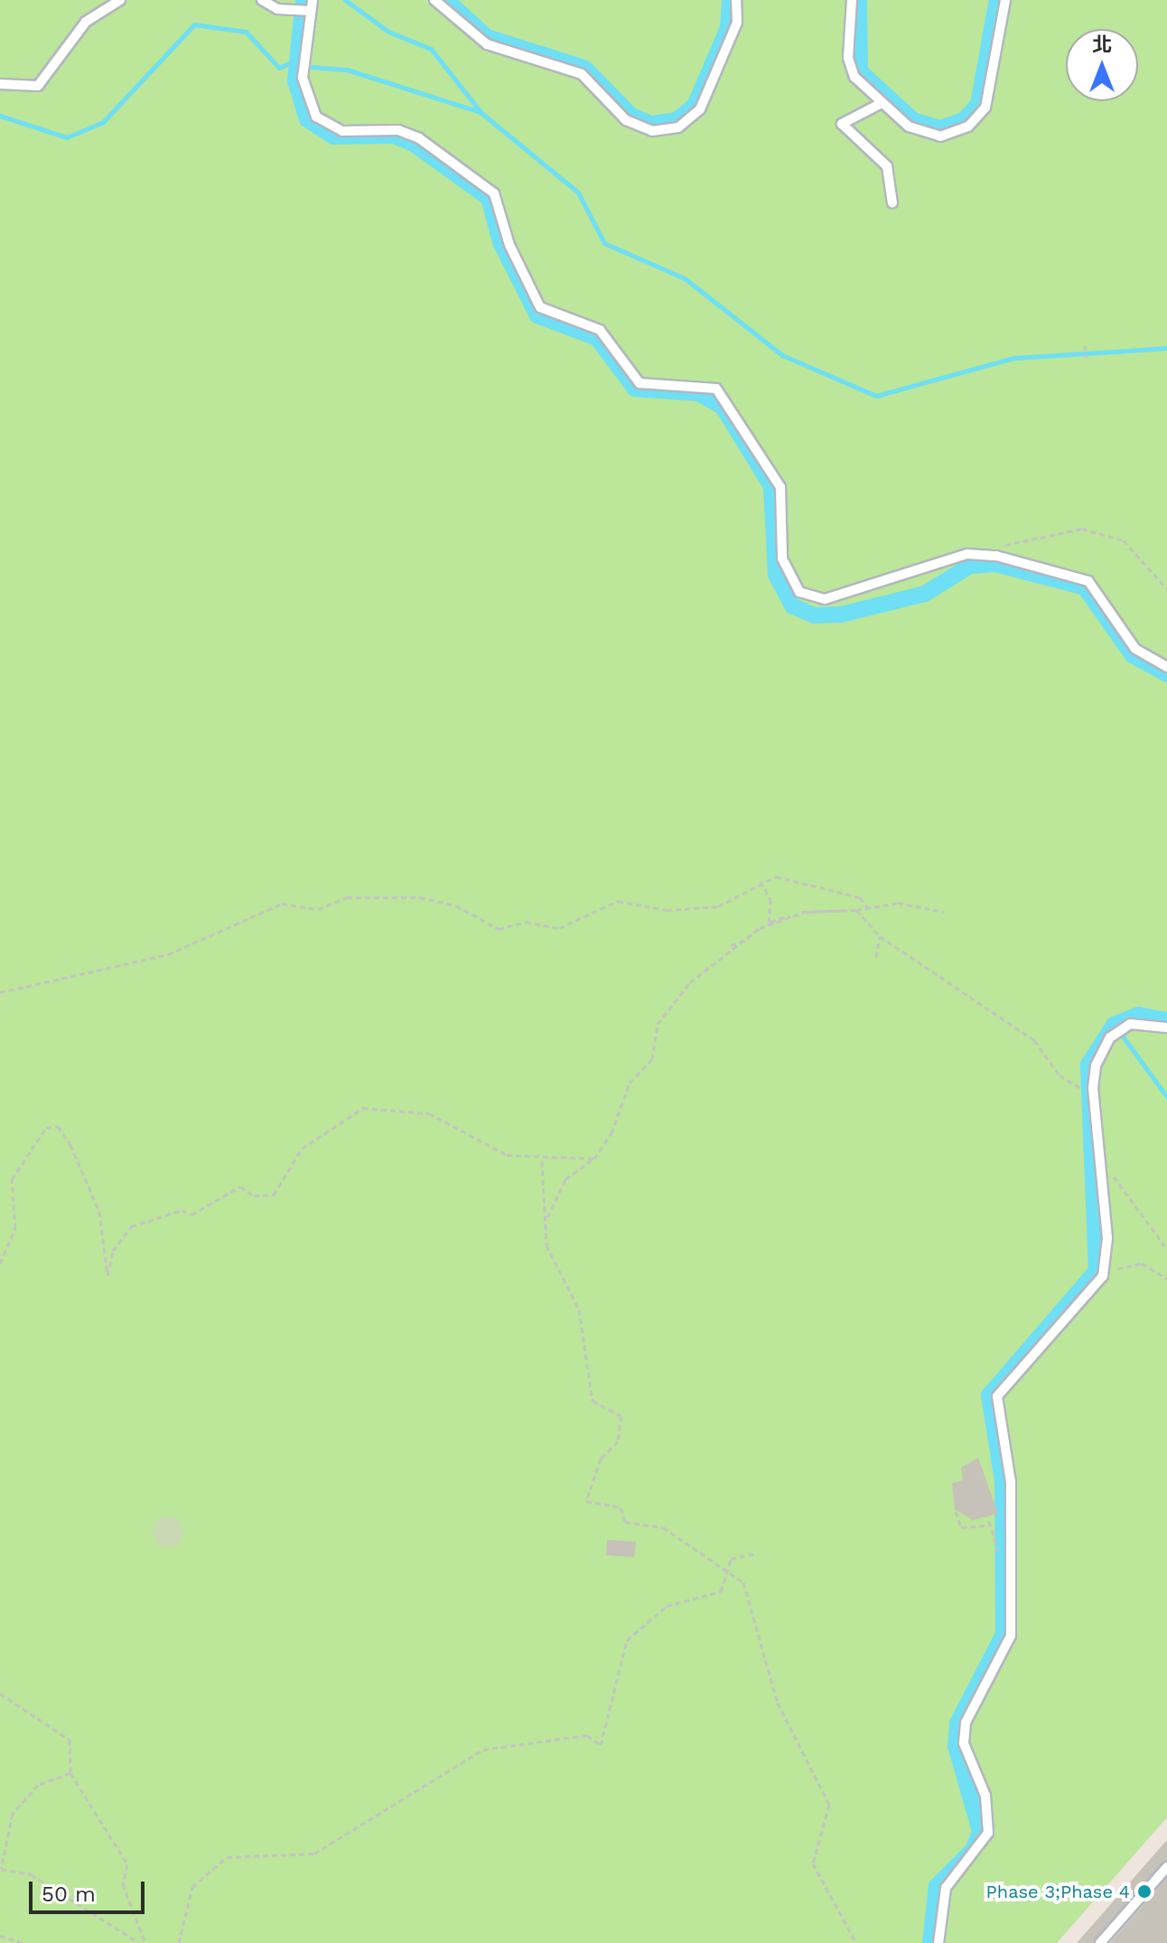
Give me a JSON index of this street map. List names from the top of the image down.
{
  "places": ["Phase 3;Phase 4"],
  "scale_bar": "50 m",
  "north": "top"
}
